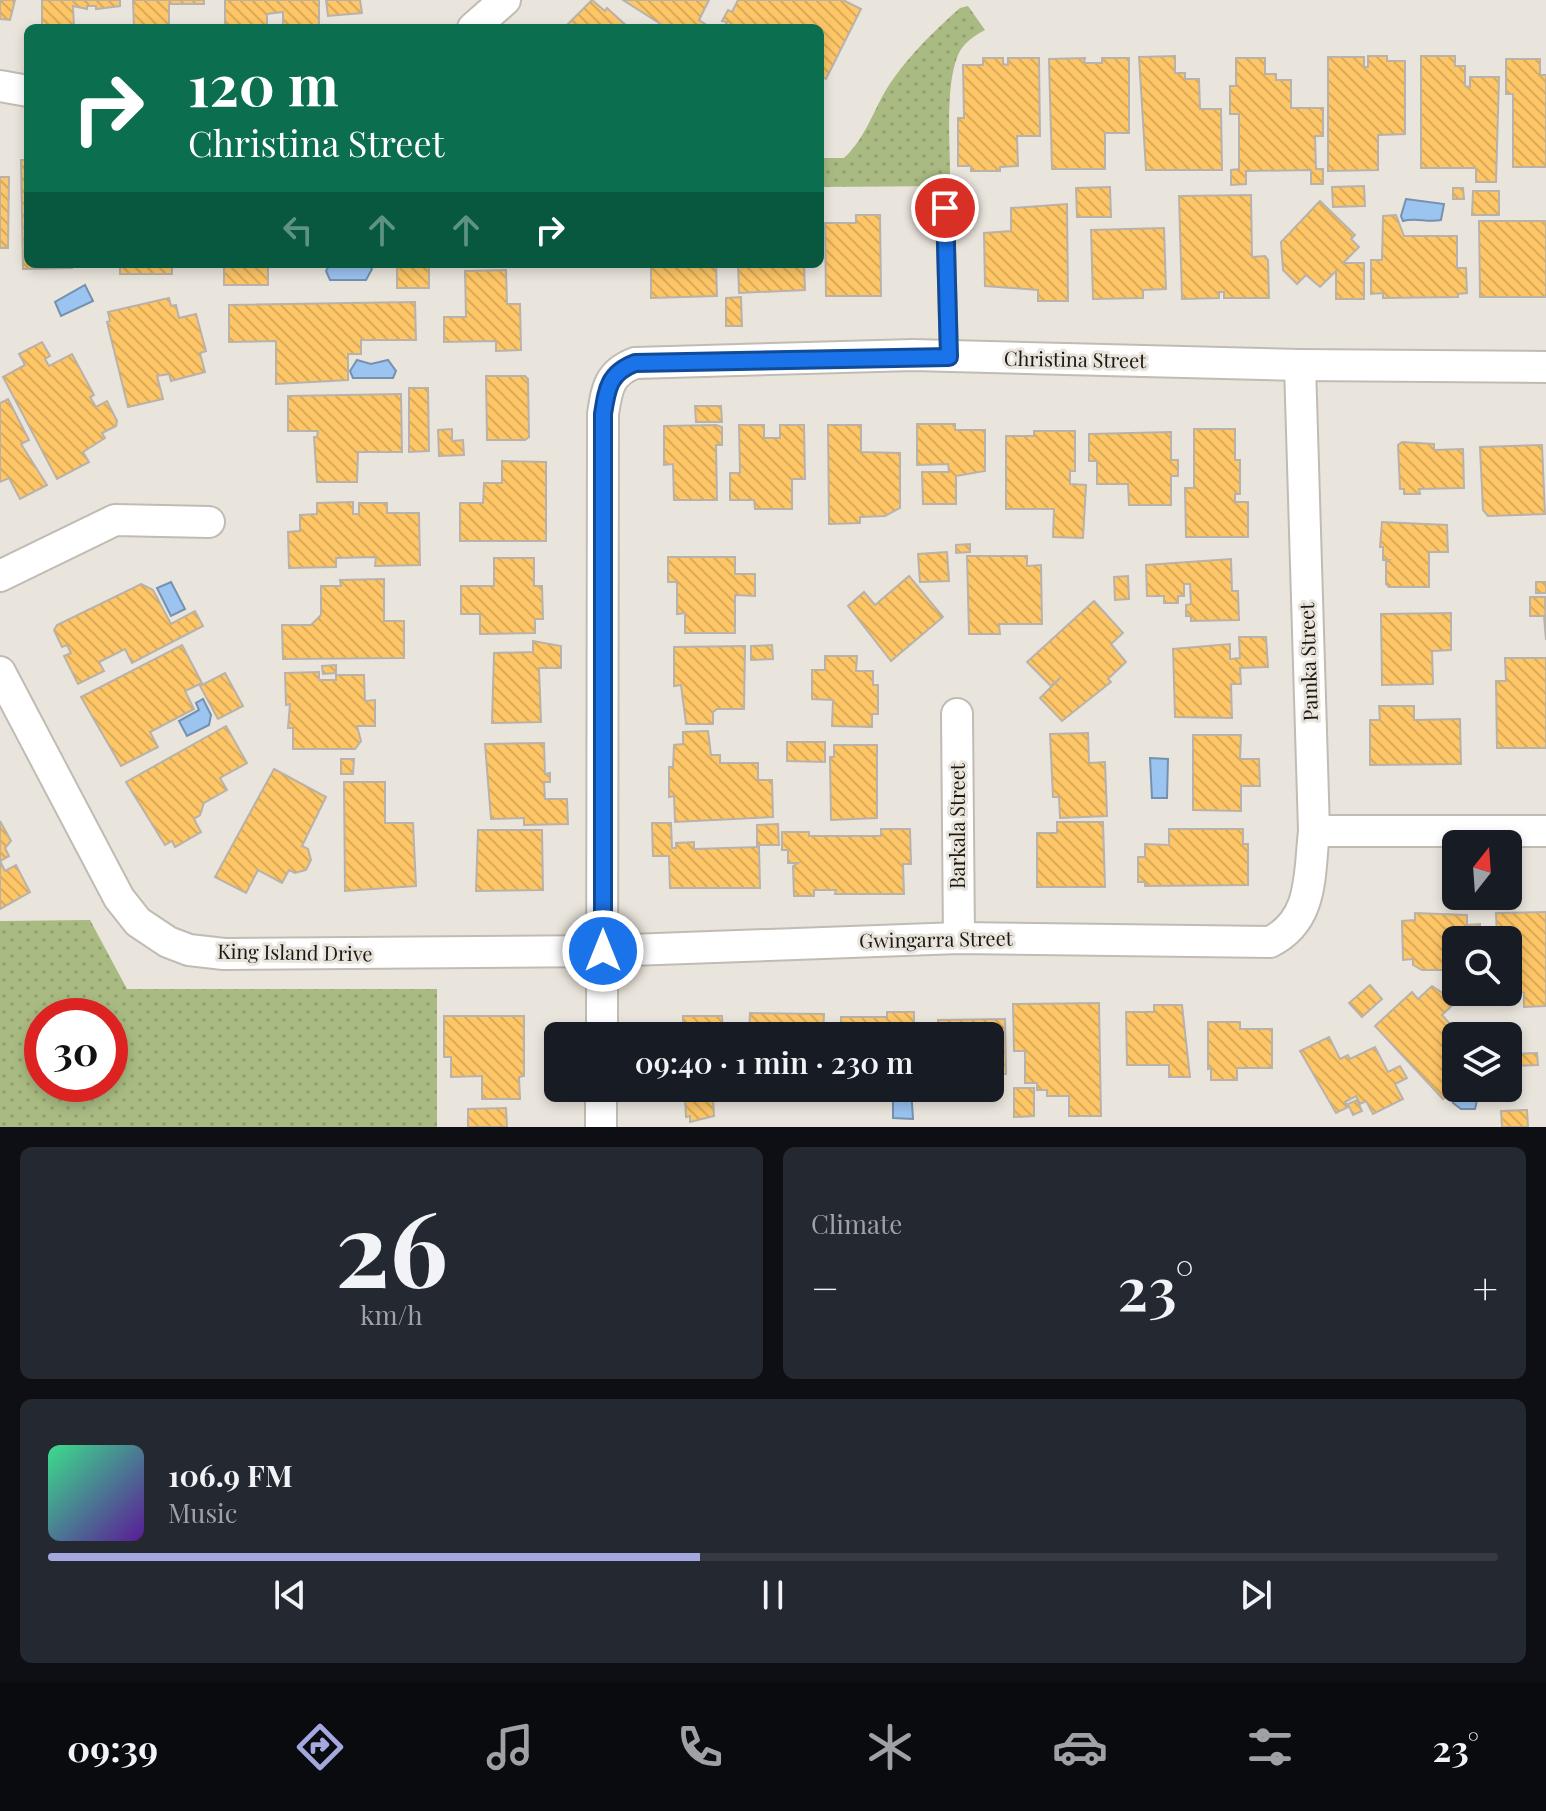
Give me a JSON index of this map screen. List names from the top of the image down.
{
  "streets": {
    "street": [
      "Christina Street",
      "Pamka Street",
      "Barkala Street",
      "Gwingarra Street",
      "King Island Drive"
    ]
  },
  "crossings": [
    ["Christina Street", "Pamka Street"],
    ["Christina Street", "Gwingarra Street"],
    ["Christina Street", "King Island Drive"],
    ["Pamka Street", "Gwingarra Street"],
    ["Barkala Street", "Gwingarra Street"],
    ["Gwingarra Street", "King Island Drive"]
  ],
  "north": "top",
  "page": {
    "turn": ["120 m", "Christina Street"],
    "limit": "30",
    "trip": "09:40 · 1 min · 230 m",
    "tile": [
      ["26", "km/h"],
      "Climate"
    ],
    "heat": ["−", "23°", "+"],
    "song": ["106.9 FM", "Music"],
    "tabs": ["09:39", "23°"]
  }
}
